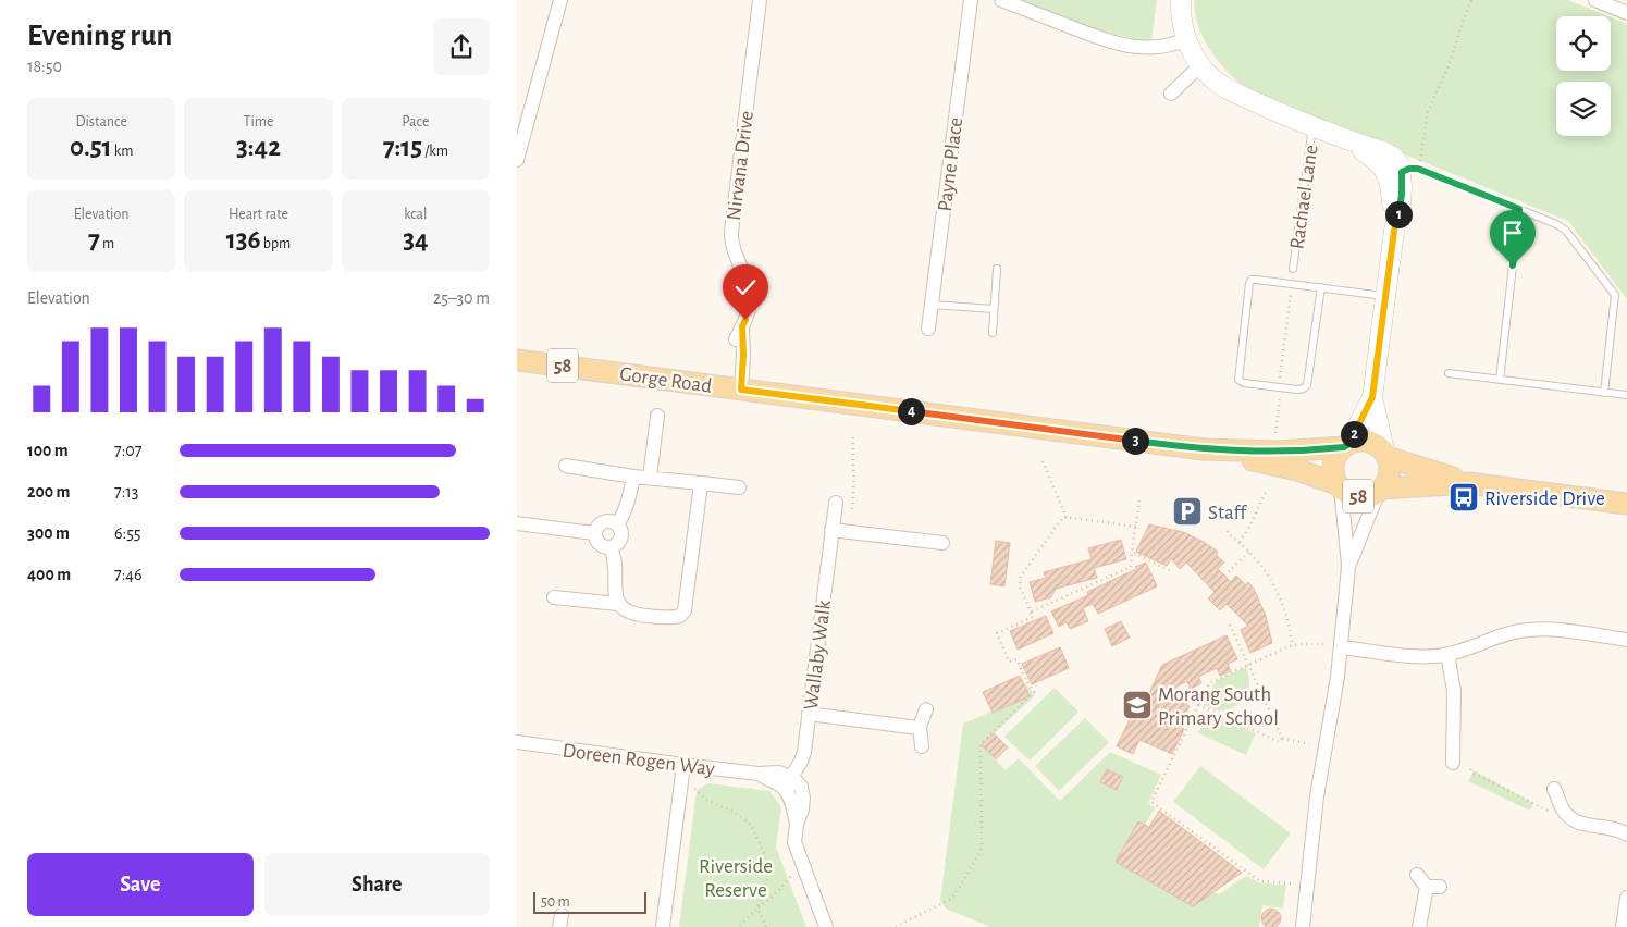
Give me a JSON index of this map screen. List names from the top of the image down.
{
  "streets": {
    "main road": ["58", "Gorge Road"],
    "street": [
      "Payne Place",
      "Nirvana Drive",
      "Wallaby Walk",
      "Doreen Rogen Way"
    ],
    "lane": ["Rachael Lane"]
  },
  "crossings": [
    ["Nirvana Drive", "Gorge Road"],
    ["58", "Gorge Road"],
    ["Wallaby Walk", "Doreen Rogen Way"]
  ],
  "parks": ["Riverside Reserve"],
  "places": {
    "bus stop": ["Riverside Drive"],
    "parking": ["Staff"],
    "school or university": ["Morang South Primary School"]
  },
  "scale_bar": "50 m",
  "page": {
    "heading": ["Evening run", "18:50"],
    "stats": [
      ["Distance", "0.51 km"],
      ["Time", "3:42"],
      ["Pace", "7:15 /km"],
      ["Elevation", "7 m"],
      ["Heart rate", "136 bpm"],
      ["kcal", "34"]
    ],
    "pins": [
      "1",
      "4",
      "2",
      "3"
    ],
    "chart": ["Elevation", "25–30 m"],
    "list": [
      {
        "name": "100 m",
        "note": "7:07"
      },
      {
        "name": "200 m",
        "note": "7:13"
      },
      {
        "name": "300 m",
        "note": "6:55"
      },
      {
        "name": "400 m",
        "note": "7:46"
      }
    ],
    "buttons": ["Save", "Share"],
    "scale": "50 m"
  }
}
